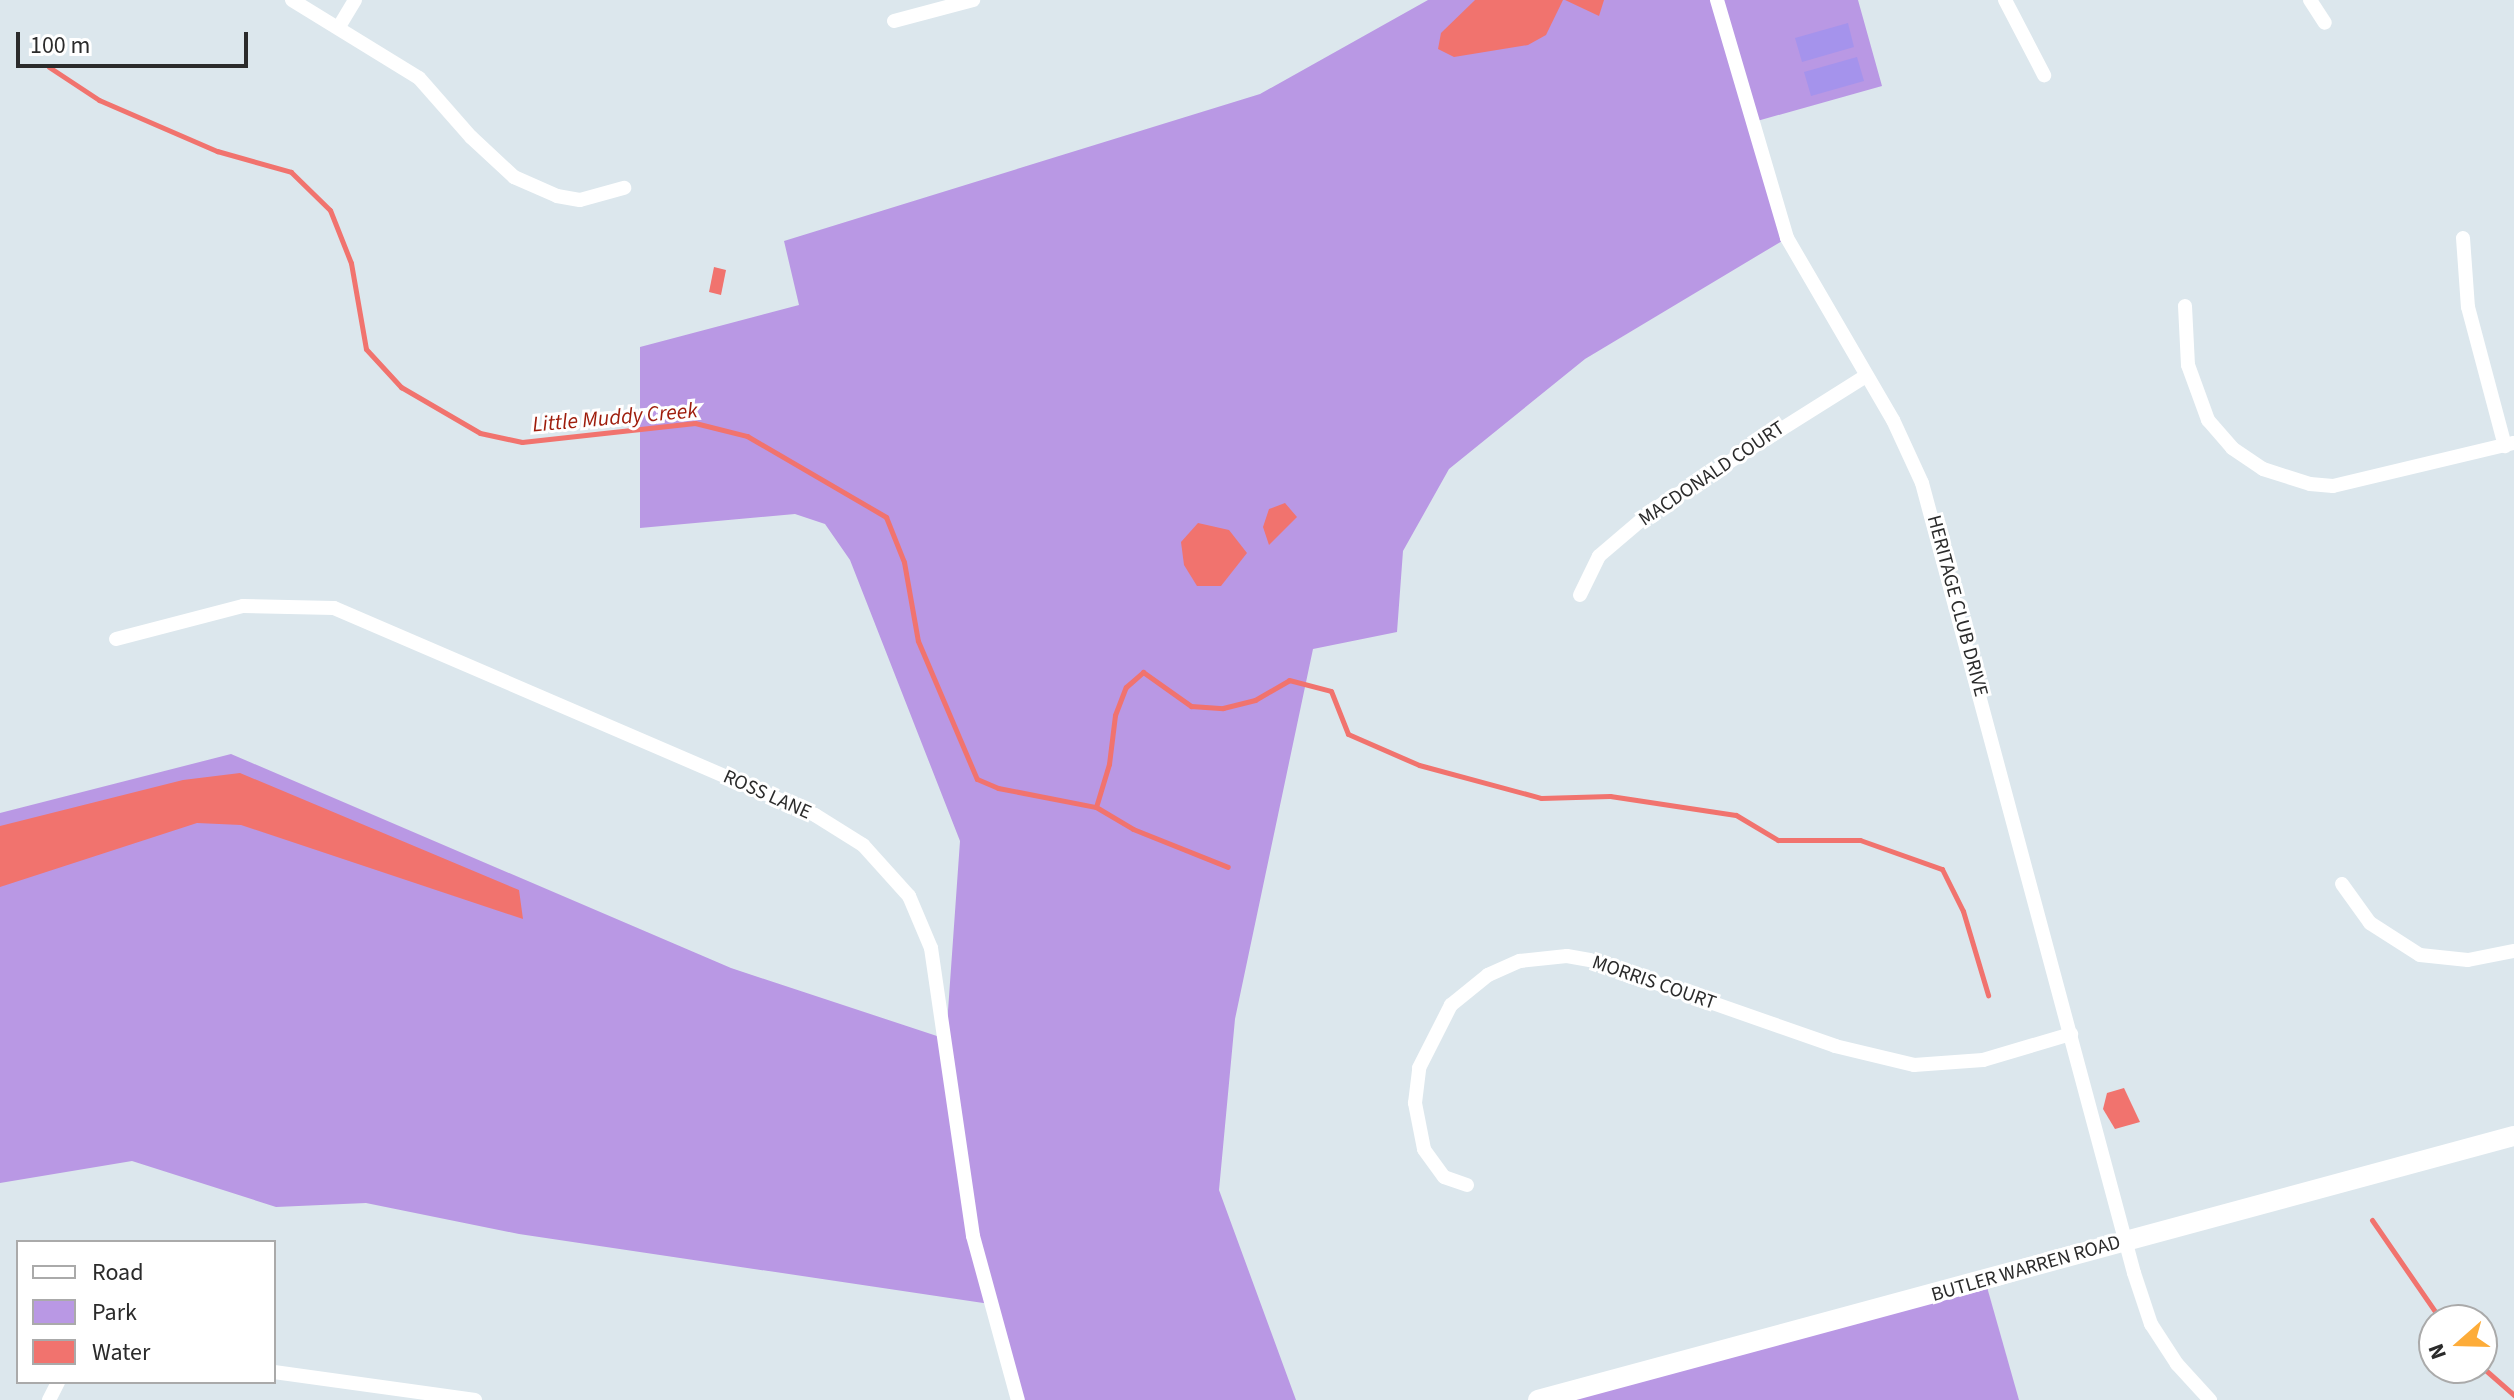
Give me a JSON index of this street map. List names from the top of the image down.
{
  "streets": {
    "main road": ["BUTLER WARREN ROAD"],
    "street": [
      "MACDONALD COURT",
      "HERITAGE CLUB DRIVE",
      "ROSS LANE",
      "MORRIS COURT"
    ]
  },
  "crossings": [
    ["MACDONALD COURT", "HERITAGE CLUB DRIVE"],
    ["HERITAGE CLUB DRIVE", "MORRIS COURT"],
    ["HERITAGE CLUB DRIVE", "BUTLER WARREN ROAD"]
  ],
  "water": ["Little Muddy Creek"],
  "legend": ["Road", "Park", "Water"],
  "scale_bar": "100 m",
  "north": "left"
}
